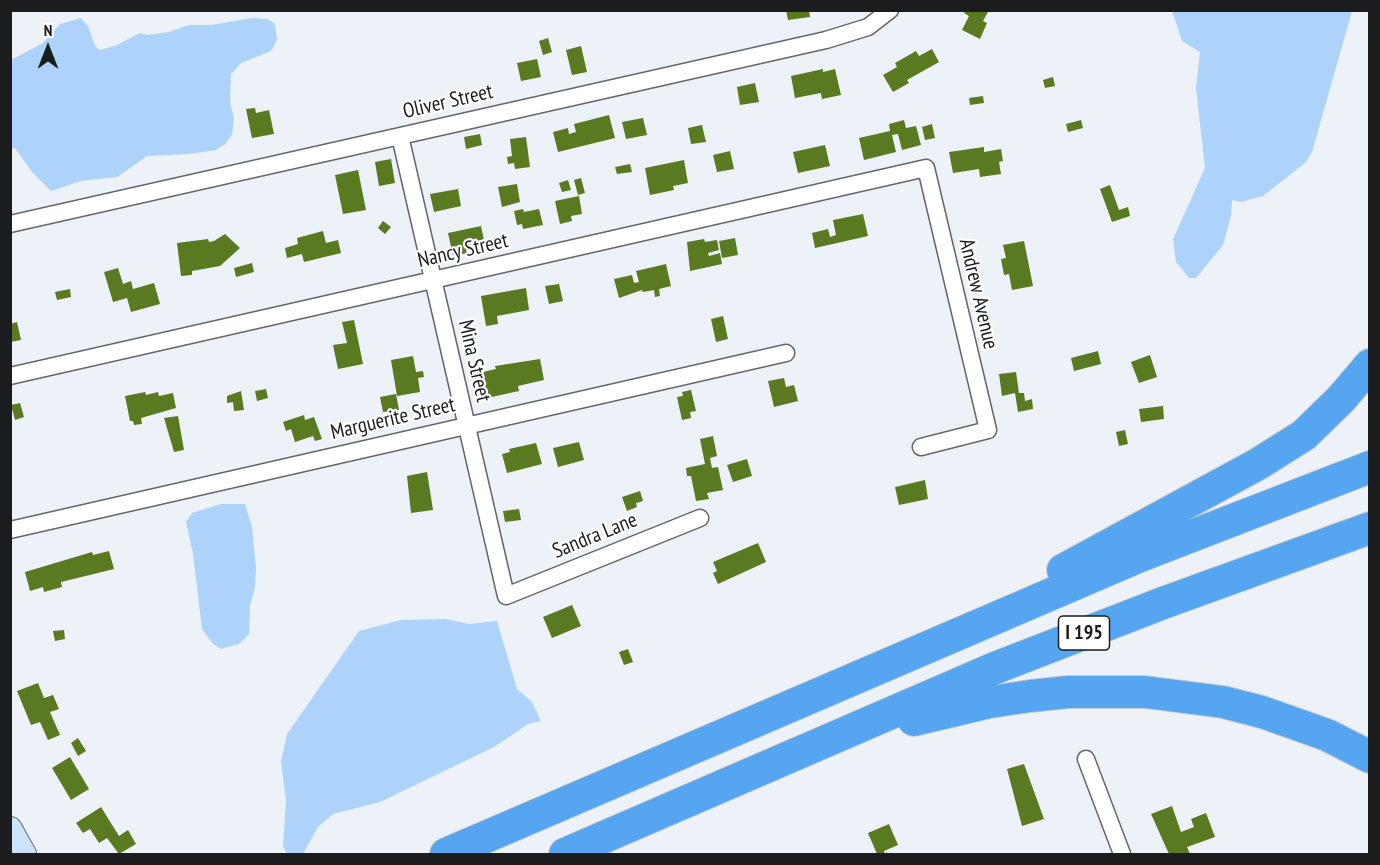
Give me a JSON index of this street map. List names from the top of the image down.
{
  "streets": {
    "highway": ["I 195"],
    "street": [
      "Oliver Street",
      "Nancy Street",
      "Andrew Avenue",
      "Mina Street",
      "Marguerite Street",
      "Sandra Lane"
    ]
  },
  "crossings": [
    ["Oliver Street", "Mina Street"],
    ["Nancy Street", "Andrew Avenue"],
    ["Nancy Street", "Mina Street"],
    ["Mina Street", "Marguerite Street"],
    ["Mina Street", "Sandra Lane"]
  ],
  "north": "top"
}
